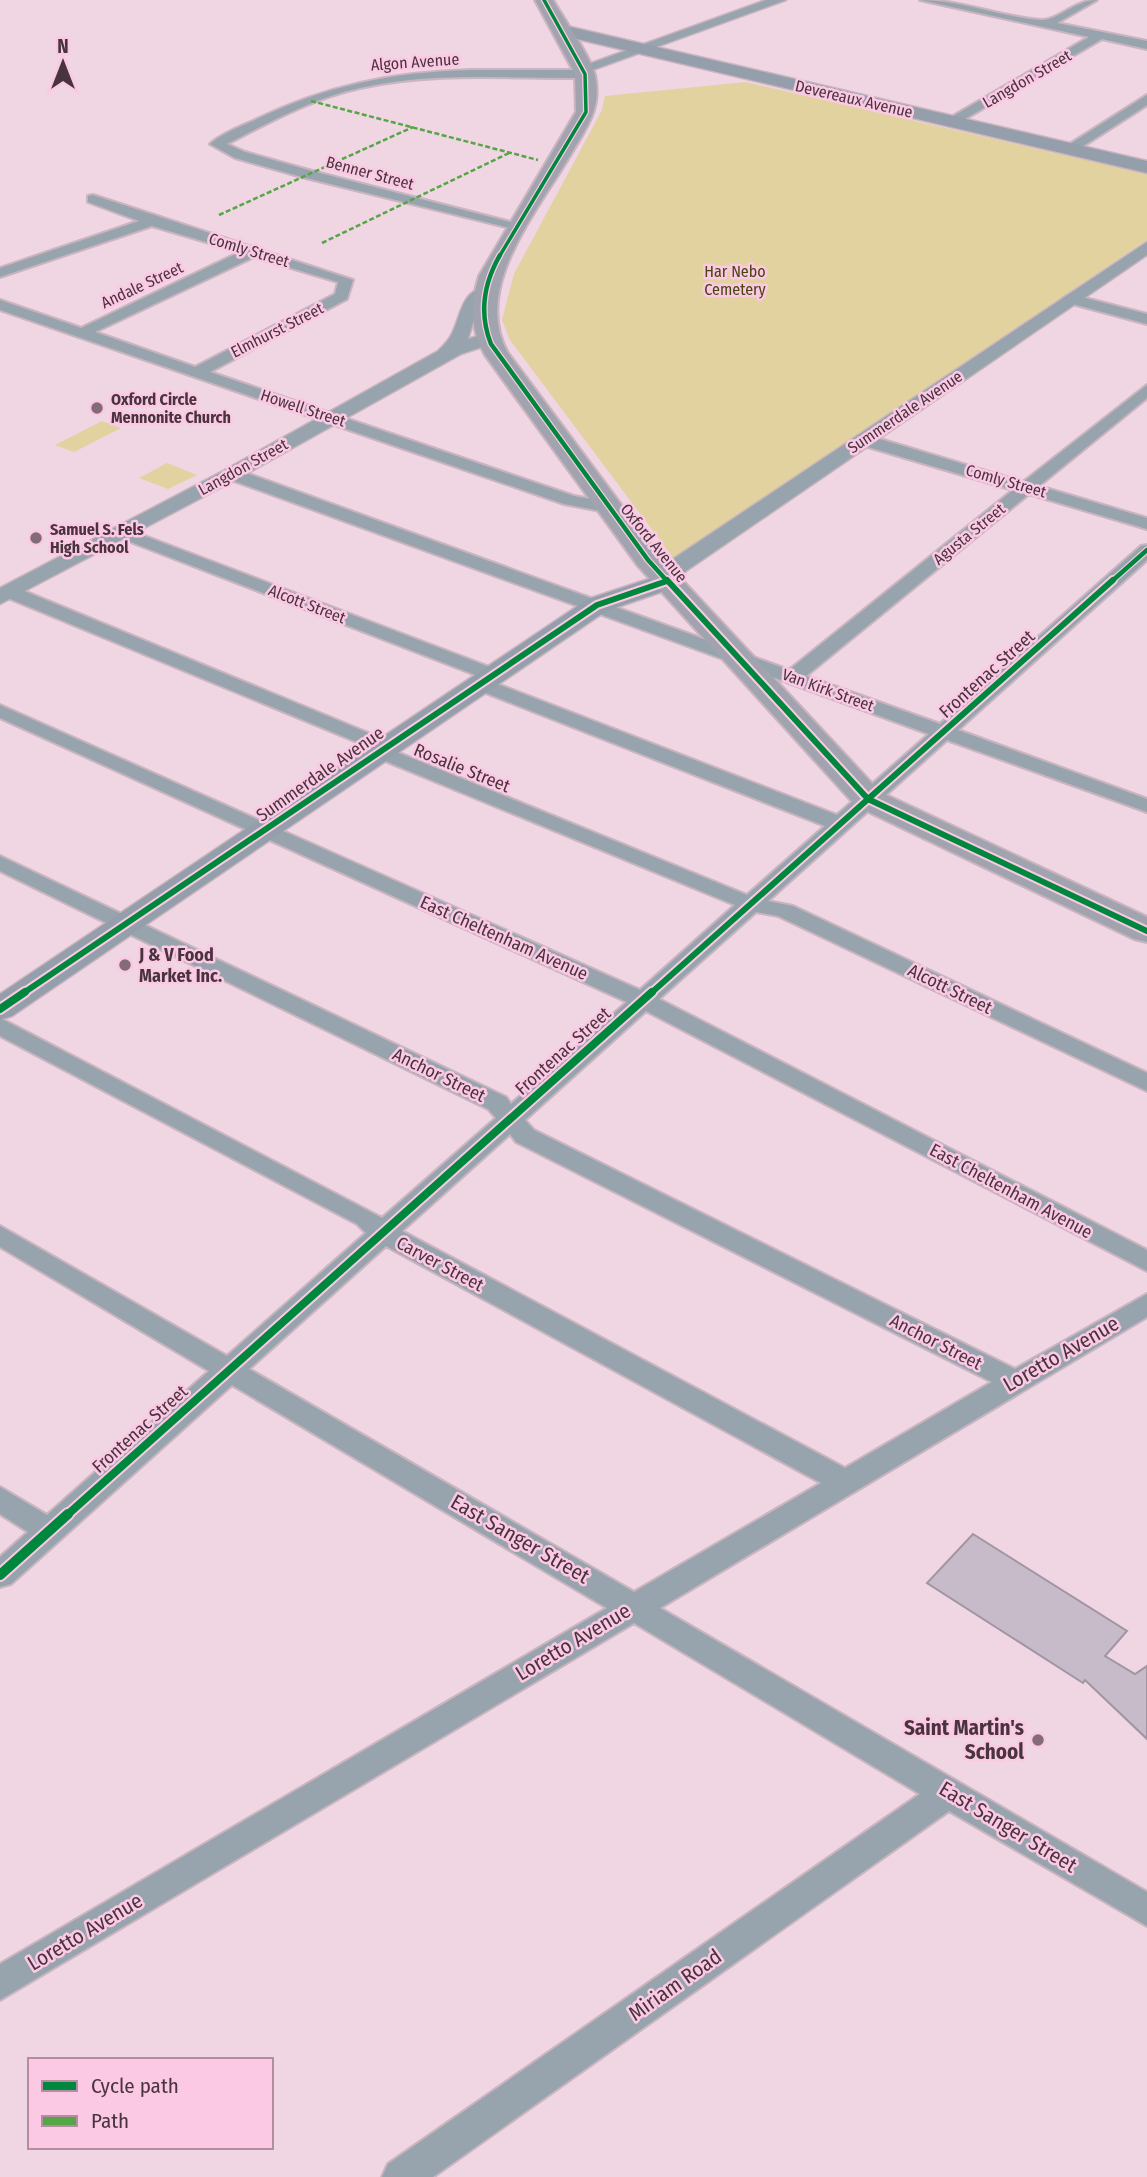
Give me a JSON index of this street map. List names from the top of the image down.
{
  "streets": {
    "main road": ["Devereaux Avenue", "Summerdale Avenue", "Oxford Avenue"],
    "street": [
      "Algon Avenue",
      "Langdon Street",
      "Benner Street",
      "Comly Street",
      "Andale Street",
      "Elmhurst Street",
      "Howell Street",
      "Agusta Street",
      "Alcott Street",
      "Frontenac Street",
      "Van Kirk Street",
      "Rosalie Street",
      "East Cheltenham Avenue",
      "Anchor Street",
      "Carver Street",
      "Loretto Avenue",
      "East Sanger Street",
      "Miriam Road"
    ]
  },
  "crossings": [
    ["Algon Avenue", "Devereaux Avenue"],
    ["Algon Avenue", "Benner Street"],
    ["Algon Avenue", "Oxford Avenue"],
    ["Langdon Street", "Devereaux Avenue"],
    ["Langdon Street", "Howell Street"],
    ["Langdon Street", "Oxford Avenue"],
    ["Langdon Street", "Alcott Street"],
    ["Langdon Street", "Van Kirk Street"],
    ["Langdon Street", "Rosalie Street"],
    ["Devereaux Avenue", "Oxford Avenue"],
    ["Benner Street", "Oxford Avenue"],
    ["Comly Street", "Andale Street"],
    ["Comly Street", "Elmhurst Street"],
    ["Comly Street", "Summerdale Avenue"],
    ["Comly Street", "Agusta Street"],
    ["Andale Street", "Howell Street"],
    ["Elmhurst Street", "Howell Street"],
    ["Howell Street", "Oxford Avenue"],
    ["Summerdale Avenue", "Oxford Avenue"],
    ["Summerdale Avenue", "Alcott Street"],
    ["Summerdale Avenue", "Van Kirk Street"],
    ["Summerdale Avenue", "Rosalie Street"],
    ["Summerdale Avenue", "East Cheltenham Avenue"],
    ["Summerdale Avenue", "Anchor Street"],
    ["Agusta Street", "Van Kirk Street"],
    ["Oxford Avenue", "Frontenac Street"],
    ["Oxford Avenue", "Van Kirk Street"],
    ["Alcott Street", "Frontenac Street"],
    ["Alcott Street", "Rosalie Street"],
    ["Frontenac Street", "Van Kirk Street"],
    ["Frontenac Street", "Rosalie Street"],
    ["Frontenac Street", "East Cheltenham Avenue"],
    ["Frontenac Street", "Anchor Street"],
    ["Frontenac Street", "Carver Street"],
    ["Frontenac Street", "East Sanger Street"],
    ["Anchor Street", "Loretto Avenue"],
    ["Carver Street", "Loretto Avenue"],
    ["Loretto Avenue", "East Sanger Street"],
    ["East Sanger Street", "Miriam Road"]
  ],
  "parks": ["Har Nebo Cemetery"],
  "places": [
    "Oxford Circle Mennonite Church",
    "Samuel S. Fels High School",
    "J & V Food Market Inc.",
    "Saint Martin's School"
  ],
  "legend": ["Cycle path", "Path"],
  "north": "top"
}
